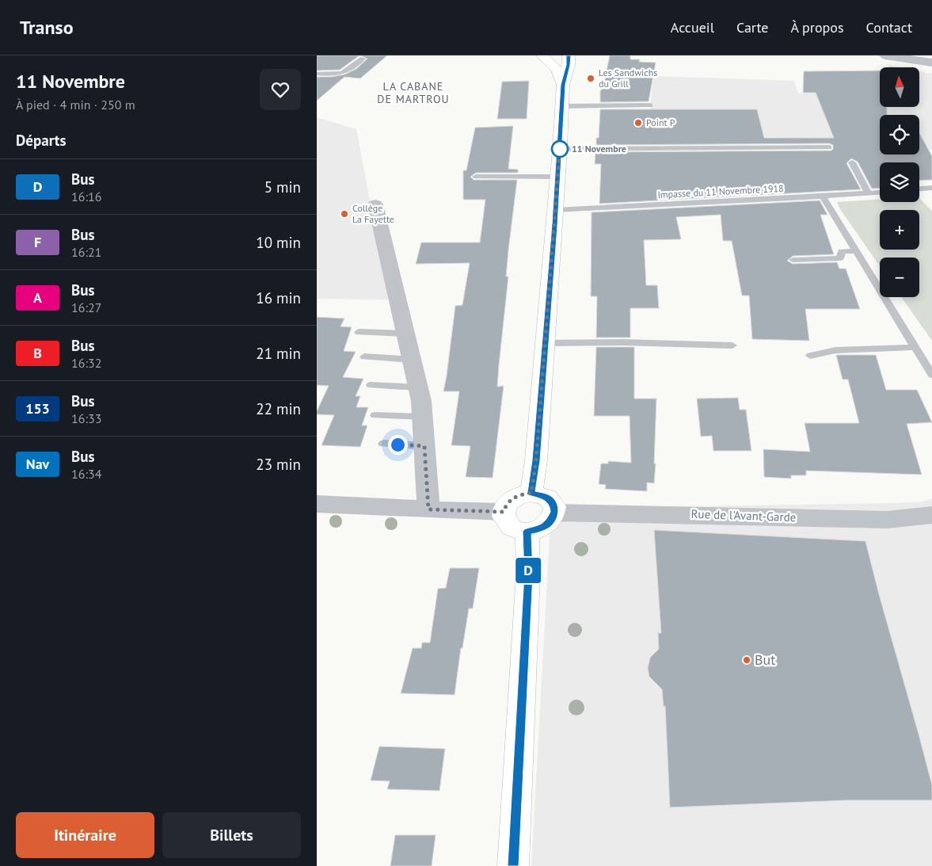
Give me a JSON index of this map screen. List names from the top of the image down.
{
  "streets": {
    "street": ["Rue de l'Avant-Garde"],
    "lane": ["Impasse du 11 Novembre 1918"]
  },
  "districts": ["LA CABANE DE MARTROU"],
  "places": [
    "Les Sandwichs du Grill",
    "Point P",
    "11 Novembre",
    "Collège La Fayette",
    "But"
  ],
  "lines": ["bus line D"],
  "north": "top",
  "page": {
    "header": "Transo",
    "nav": [
      "Accueil",
      "Carte",
      "À propos",
      "Contact"
    ],
    "heading": [
      ["11 Novembre", "À pied · 4 min · 250 m"],
      "Départs"
    ],
    "on_map": "D",
    "map_buttons": ["+", "−"],
    "list": [
      {
        "mark": "D",
        "name": "Bus",
        "note": "16:16",
        "value": "5 min"
      },
      {
        "mark": "F",
        "name": "Bus",
        "note": "16:21",
        "value": "10 min"
      },
      {
        "mark": "A",
        "name": "Bus",
        "note": "16:27",
        "value": "16 min"
      },
      {
        "mark": "B",
        "name": "Bus",
        "note": "16:32",
        "value": "21 min"
      },
      {
        "mark": "153",
        "name": "Bus",
        "note": "16:33",
        "value": "22 min"
      },
      {
        "mark": "Nav",
        "name": "Bus",
        "note": "16:34",
        "value": "23 min"
      }
    ],
    "buttons": ["Itinéraire", "Billets"]
  }
}
